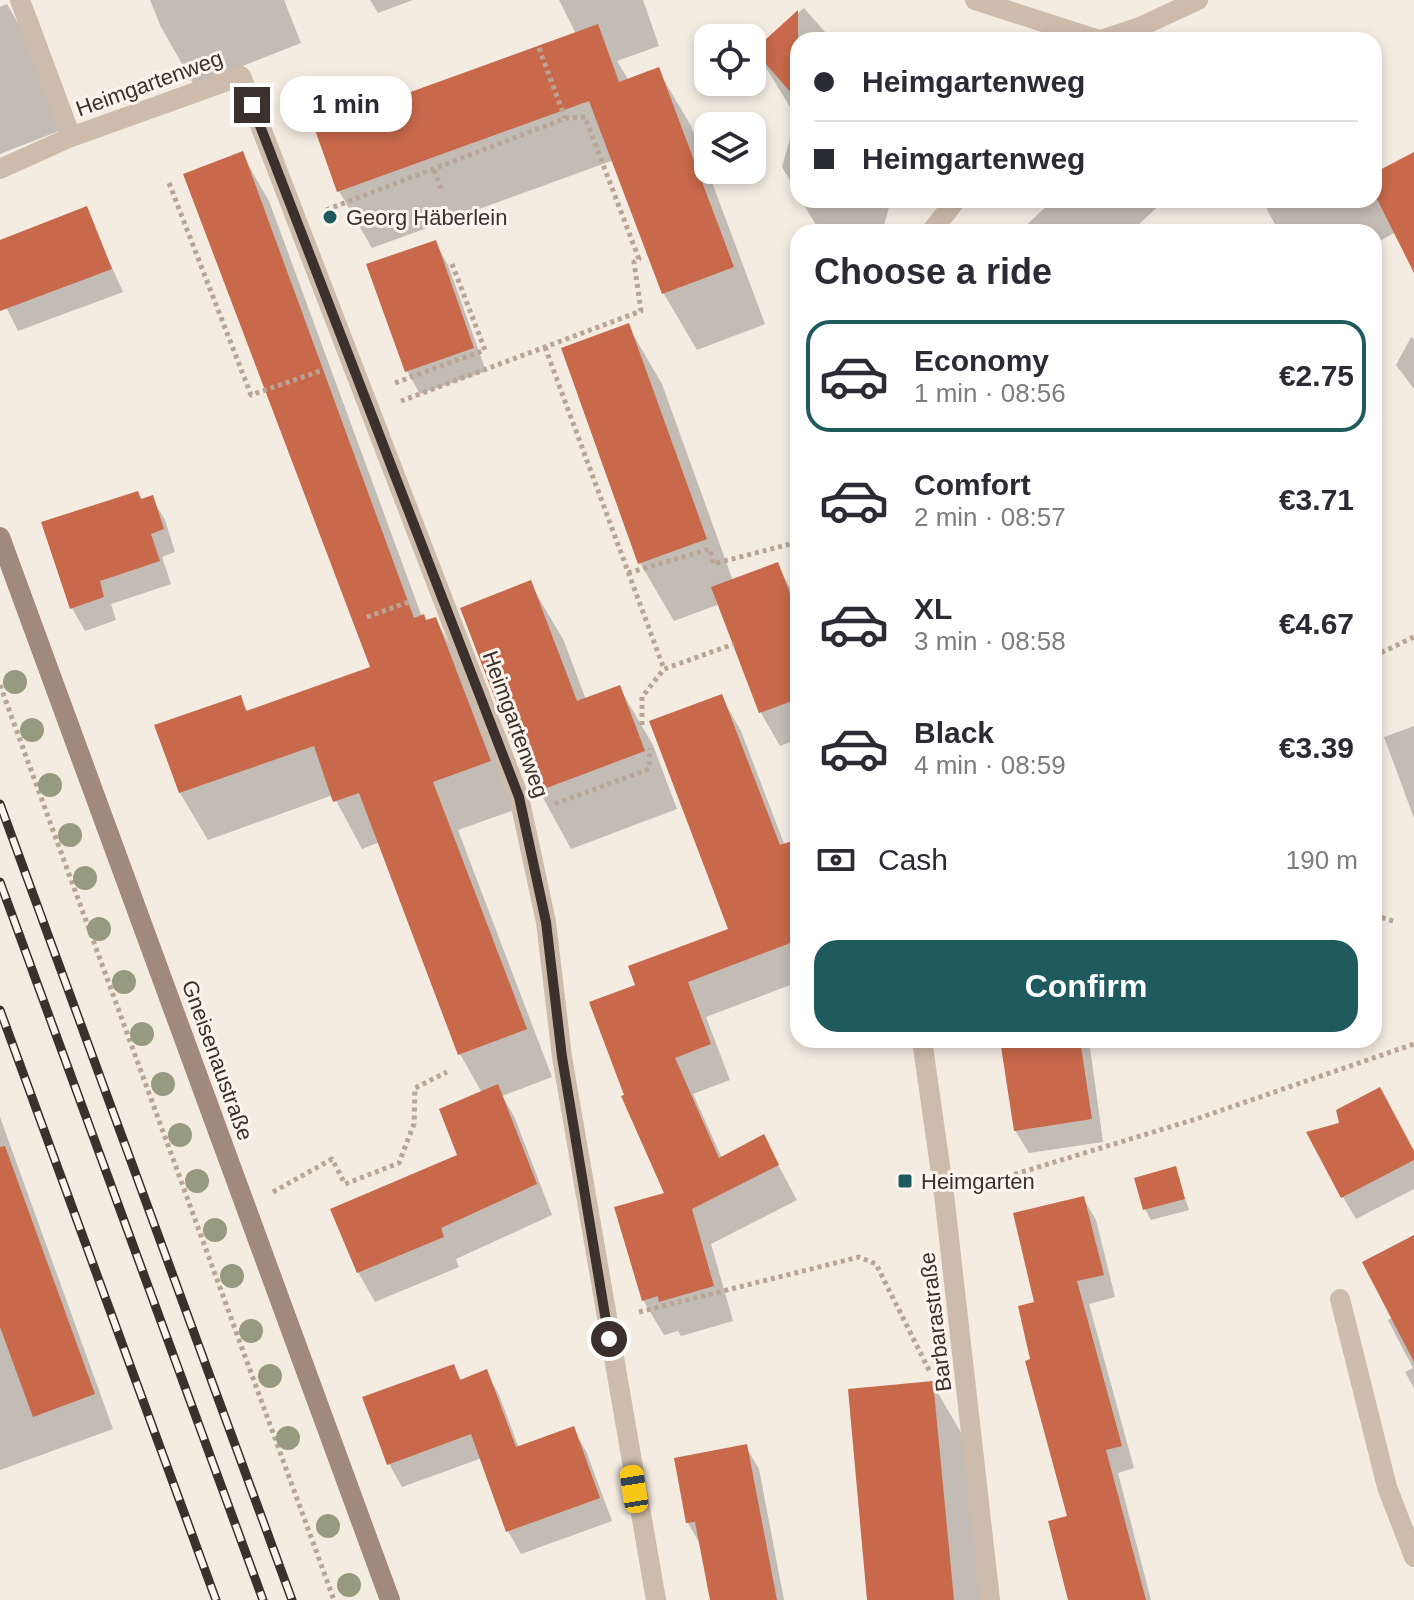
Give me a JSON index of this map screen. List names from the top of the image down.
{
  "streets": {
    "street": ["Heimgartenweg", "Gneisenaustraße", "Barbarastraße"]
  },
  "places": {
    "other": ["Georg Häberlein"],
    "transit": ["Heimgarten"]
  },
  "page": {
    "banner": ["Heimgartenweg", "Heimgartenweg"],
    "bubble": "1 min",
    "heading": "Choose a ride",
    "list": [
      {
        "name": "Economy",
        "note": "1 min · 08:56",
        "value": "€2.75"
      },
      {
        "name": "Comfort",
        "note": "2 min · 08:57",
        "value": "€3.71"
      },
      {
        "name": "XL",
        "note": "3 min · 08:58",
        "value": "€4.67"
      },
      {
        "name": "Black",
        "note": "4 min · 08:59",
        "value": "€3.39"
      }
    ],
    "pay": ["Cash", "190 m"],
    "buttons": "Confirm"
  }
}
